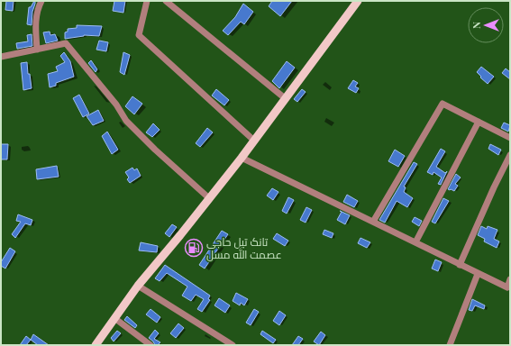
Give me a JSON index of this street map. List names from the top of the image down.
{
  "places": {
    "fuel station": ["تانک تیل حاجی عصمت الله مسل"]
  },
  "north": "left"
}
